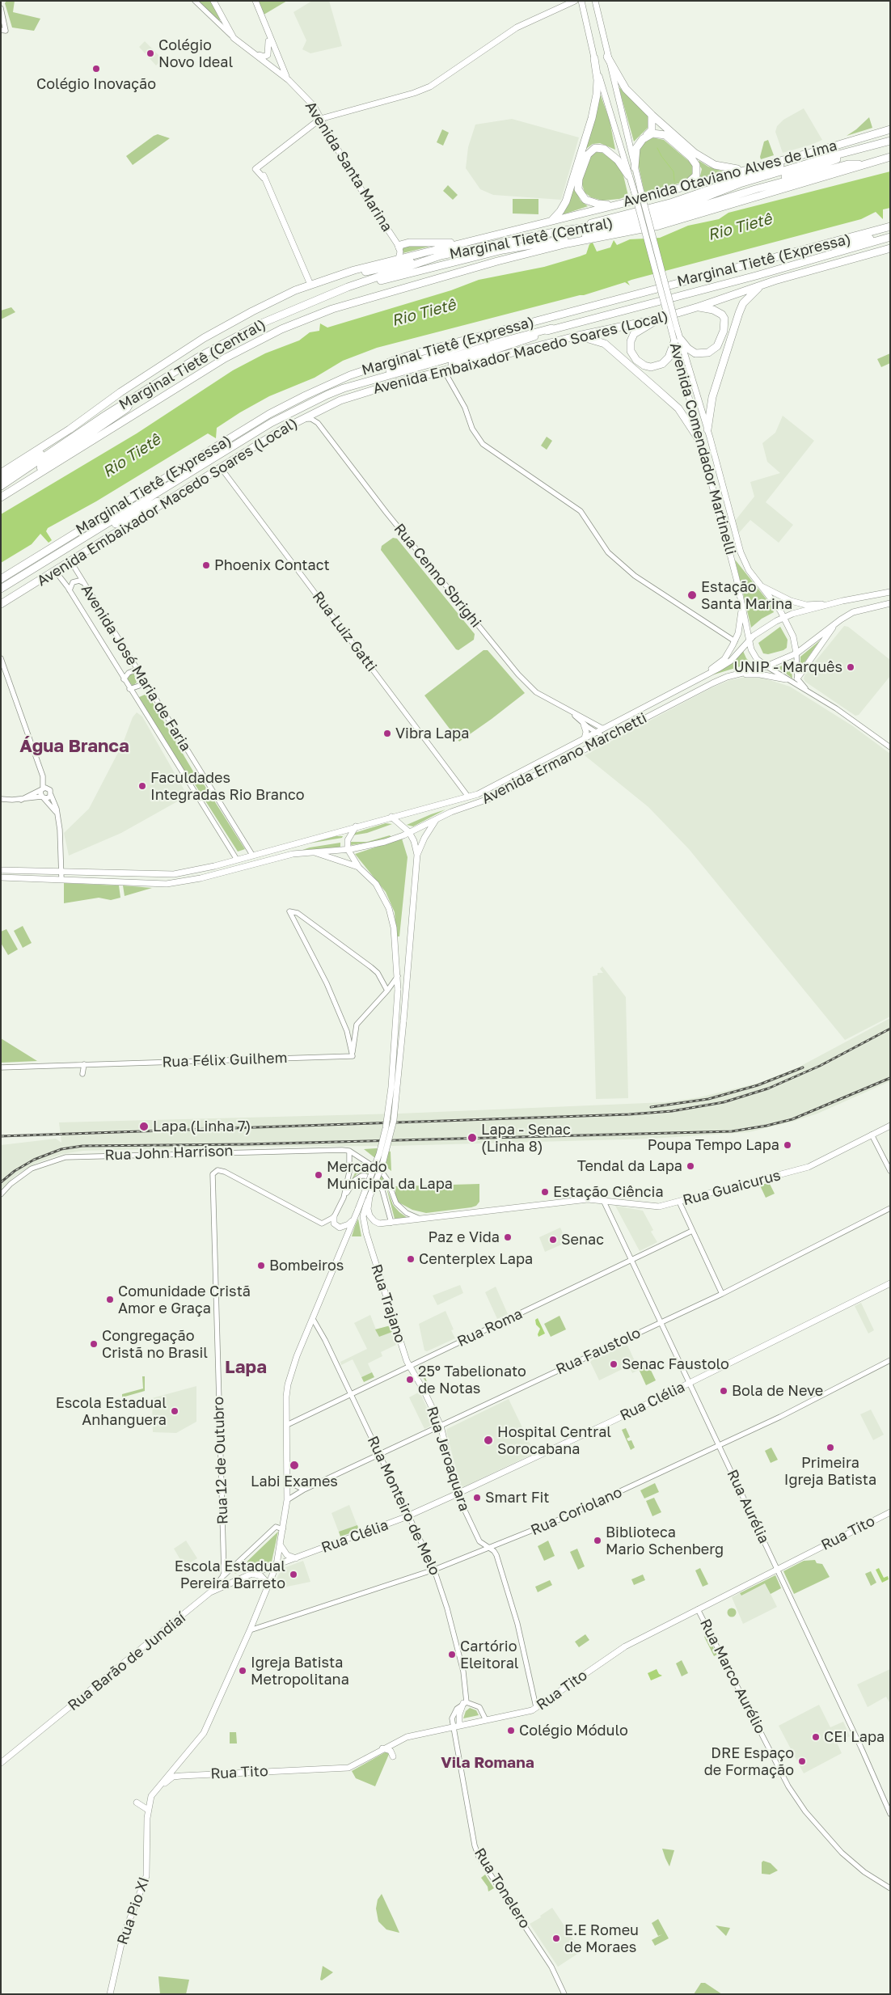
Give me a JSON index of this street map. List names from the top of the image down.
{
  "streets": {
    "highway": [
      "Avenida Otaviano Alves de Lima",
      "Marginal Tietê (Central)",
      "Marginal Tietê (Expressa)",
      "Avenida Embaixador Macedo Soares (Local)"
    ],
    "main road": [
      "Avenida Santa Marina",
      "Avenida Comendador Martinelli",
      "Avenida Ermano Marchetti",
      "Rua Guaicurus",
      "Rua Trajano",
      "Rua Clélia",
      "Rua Jeroaquara",
      "Rua Tito",
      "Rua Barão de Jundiaí",
      "Rua Pio XI"
    ],
    "street": [
      "Rua Cenno Sbrighi",
      "Rua Luiz Gatti",
      "Avenida José Maria de Faria",
      "Rua Félix Guilhem",
      "Rua John Harrison",
      "Rua Roma",
      "Rua Faustolo",
      "Rua 12 de Outubro",
      "Rua Monteiro de Melo",
      "Rua Aurélia",
      "Rua Coriolano",
      "Rua Marco Aurélio",
      "Rua Tonelero"
    ]
  },
  "crossings": [
    ["Avenida Santa Marina", "Avenida Otaviano Alves de Lima"],
    ["Avenida Embaixador Macedo Soares (Local)", "Rua Luiz Gatti"],
    ["Avenida Embaixador Macedo Soares (Local)", "Avenida José Maria de Faria"],
    ["Avenida Comendador Martinelli", "Avenida Ermano Marchetti"],
    ["Rua Cenno Sbrighi", "Avenida Ermano Marchetti"],
    ["Rua Luiz Gatti", "Avenida Ermano Marchetti"],
    ["Avenida José Maria de Faria", "Avenida Ermano Marchetti"],
    ["Rua Guaicurus", "Rua Trajano"],
    ["Rua Guaicurus", "Rua Aurélia"],
    ["Rua Trajano", "Rua Roma"],
    ["Rua Trajano", "Rua Jeroaquara"],
    ["Rua Roma", "Rua Jeroaquara"],
    ["Rua Roma", "Rua Monteiro de Melo"],
    ["Rua Roma", "Rua Aurélia"],
    ["Rua Roma", "Rua Pio XI"],
    ["Rua Faustolo", "Rua Jeroaquara"],
    ["Rua Faustolo", "Rua Monteiro de Melo"],
    ["Rua Faustolo", "Rua Aurélia"],
    ["Rua Faustolo", "Rua Pio XI"],
    ["Rua Clélia", "Rua Jeroaquara"],
    ["Rua Clélia", "Rua Monteiro de Melo"],
    ["Rua Clélia", "Rua Aurélia"],
    ["Rua Clélia", "Rua Barão de Jundiaí"],
    ["Rua Clélia", "Rua Pio XI"],
    ["Rua Jeroaquara", "Rua Coriolano"],
    ["Rua Jeroaquara", "Rua Tito"],
    ["Rua Monteiro de Melo", "Rua Coriolano"],
    ["Rua Monteiro de Melo", "Rua Pio XI"],
    ["Rua Aurélia", "Rua Coriolano"],
    ["Rua Aurélia", "Rua Tito"],
    ["Rua Coriolano", "Rua Pio XI"],
    ["Rua Tito", "Rua Marco Aurélio"],
    ["Rua Tito", "Rua Tonelero"],
    ["Rua Tito", "Rua Pio XI"]
  ],
  "districts": ["Água Branca", "Lapa", "Vila Romana"],
  "water": ["Rio Tietê"],
  "places": [
    "Colégio Novo Ideal",
    "Colégio Inovação",
    "Phoenix Contact",
    "Estação Santa Marina",
    "UNIP - Marquês",
    "Vibra Lapa",
    "Faculdades Integradas Rio Branco",
    "Lapa (Linha 7)",
    "Lapa - Senac (Linha 8)",
    "Poupa Tempo Lapa",
    "Tendal da Lapa",
    "Mercado Municipal da Lapa",
    "Estação Ciência",
    "Paz e Vida",
    "Senac",
    "Centerplex Lapa",
    "Bombeiros",
    "Comunidade Cristã Amor e Graça",
    "Congregação Cristã no Brasil",
    "Senac Faustolo",
    "25º Tabelionato de Notas",
    "Bola de Neve",
    "Escola Estadual Anhanguera",
    "Hospital Central Sorocabana",
    "Primeira Igreja Batista",
    "Labi Exames",
    "Smart Fit",
    "Biblioteca Mario Schenberg",
    "Escola Estadual Pereira Barreto",
    "Cartório Eleitoral",
    "Igreja Batista Metropolitana",
    "Colégio Módulo",
    "CEI Lapa",
    "DRE Espaço de Formação",
    "E.E Romeu de Moraes"
  ]
}
